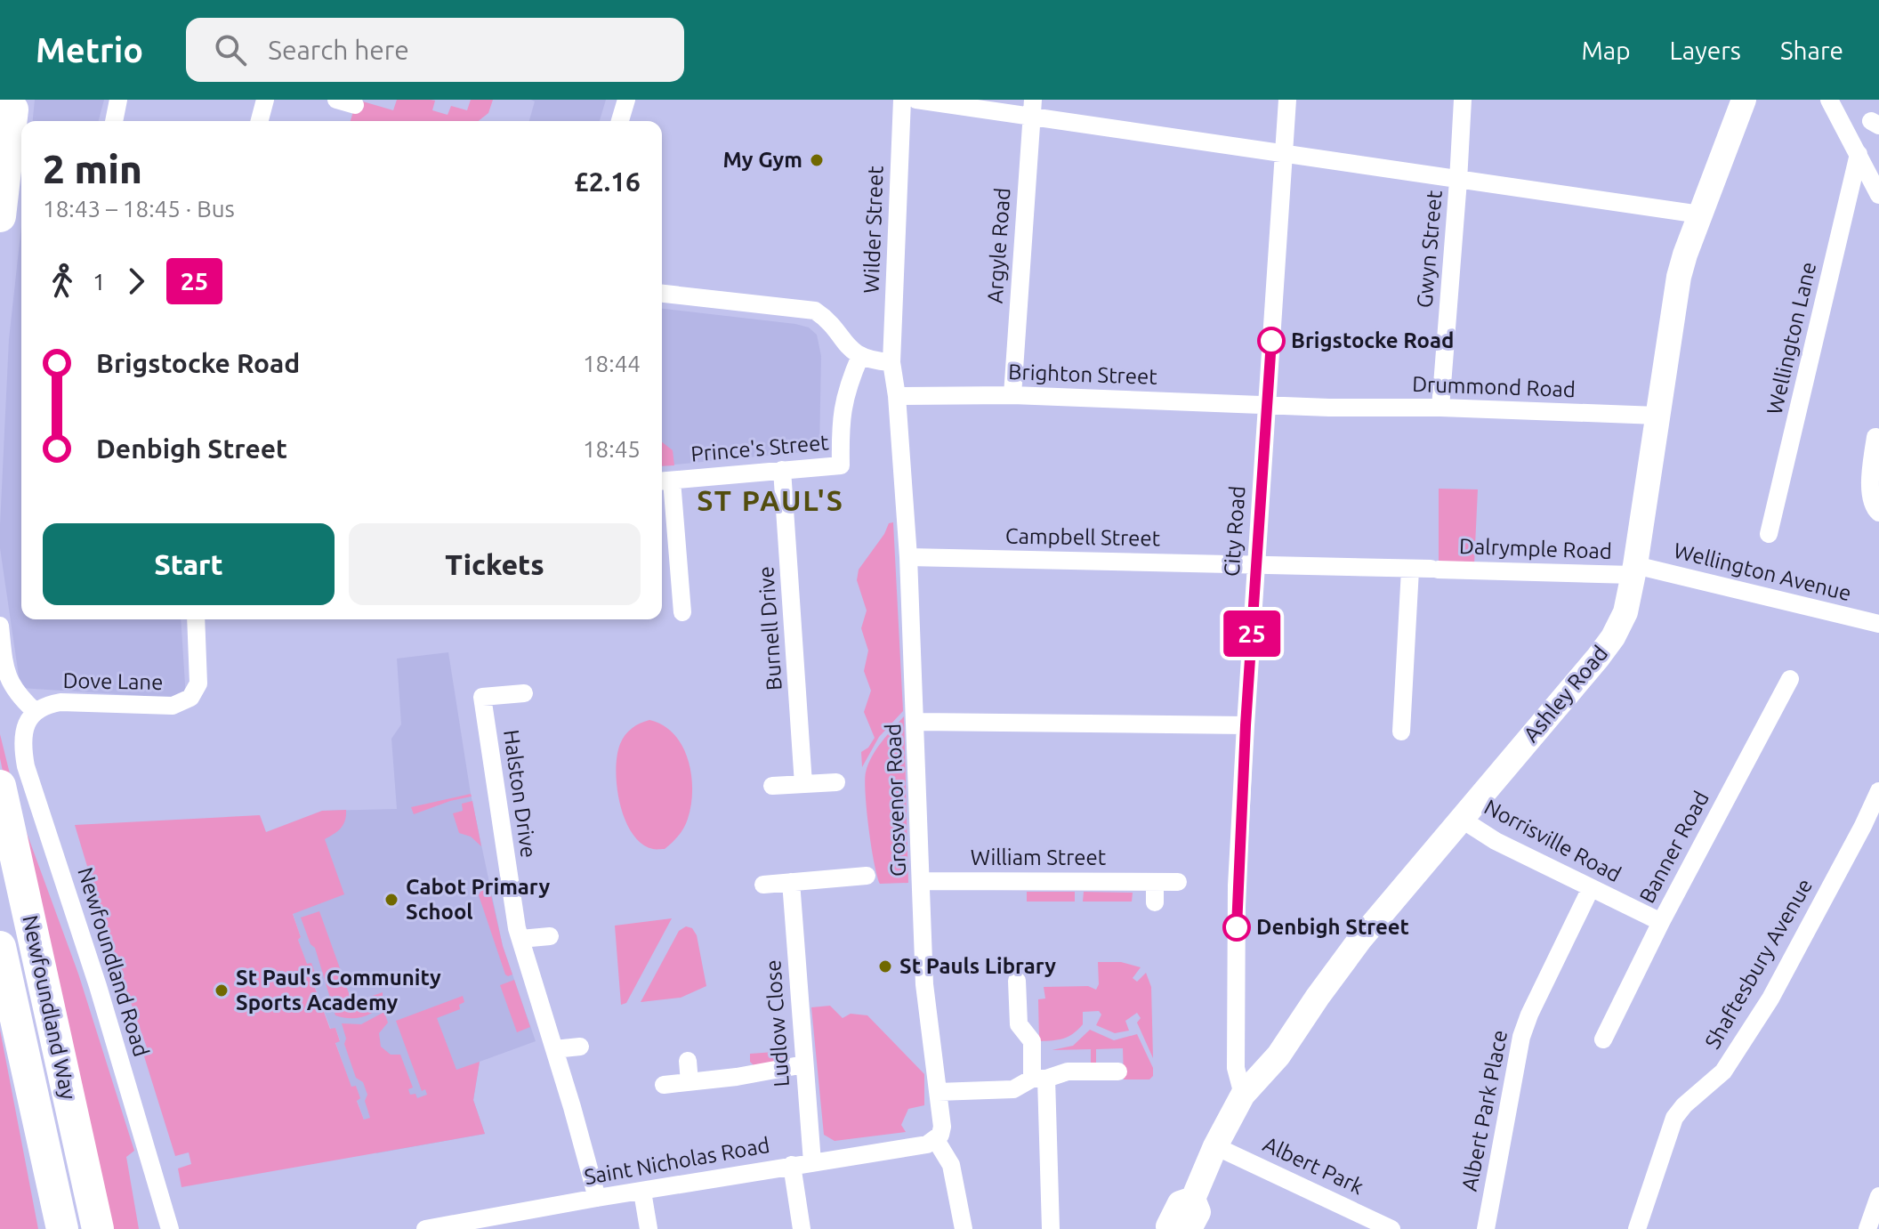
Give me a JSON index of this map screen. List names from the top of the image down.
{
  "streets": {
    "highway": ["Newfoundland Way"],
    "main road": ["Ashley Road"],
    "street": [
      "Wilder Street",
      "Argyle Road",
      "Gwyn Street",
      "Wellington Lane",
      "Brighton Street",
      "Drummond Road",
      "Prince's Street",
      "City Road",
      "Campbell Street",
      "Dalrymple Road",
      "Wellington Avenue",
      "Burnell Drive",
      "Dove Lane",
      "Halston Drive",
      "Grosvenor Road",
      "Norrisville Road",
      "Banner Road",
      "William Street",
      "Newfoundland Road",
      "Shaftesbury Avenue",
      "Ludlow Close",
      "Albert Park Place",
      "Saint Nicholas Road",
      "Albert Park"
    ]
  },
  "crossings": [
    ["Wilder Street", "Grosvenor Road"],
    ["Argyle Road", "Brighton Street"],
    ["Gwyn Street", "Drummond Road"],
    ["Brighton Street", "Drummond Road"],
    ["Brighton Street", "City Road"],
    ["Brighton Street", "Grosvenor Road"],
    ["Drummond Road", "Ashley Road"],
    ["Prince's Street", "Burnell Drive"],
    ["City Road", "Campbell Street"],
    ["City Road", "Dalrymple Road"],
    ["City Road", "Ashley Road"],
    ["Campbell Street", "Dalrymple Road"],
    ["Campbell Street", "Grosvenor Road"],
    ["Dalrymple Road", "Wellington Avenue"],
    ["Dalrymple Road", "Ashley Road"],
    ["Wellington Avenue", "Ashley Road"],
    ["Dove Lane", "Newfoundland Road"],
    ["Ashley Road", "Norrisville Road"],
    ["Ashley Road", "Albert Park"],
    ["Halston Drive", "Saint Nicholas Road"],
    ["Grosvenor Road", "William Street"],
    ["Grosvenor Road", "Saint Nicholas Road"],
    ["Norrisville Road", "Banner Road"],
    ["Norrisville Road", "Albert Park Place"],
    ["Ludlow Close", "Saint Nicholas Road"]
  ],
  "districts": ["ST PAUL'S"],
  "places": [
    "My Gym",
    "Brigstocke Road",
    "Cabot Primary School",
    "Denbigh Street",
    "St Pauls Library",
    "St Paul's Community Sports Academy"
  ],
  "lines": ["bus line 25"],
  "page": {
    "header": "Metrio",
    "search": "Search here",
    "nav": ["Map", "Layers", "Share"],
    "on_map": "25",
    "heading": ["2 min", "18:43 – 18:45 · Bus", "£2.16"],
    "legs": ["1", "25"],
    "list": [
      {
        "name": "Brigstocke Road",
        "value": "18:44"
      },
      {
        "name": "Denbigh Street",
        "value": "18:45"
      }
    ],
    "buttons": ["Start", "Tickets"]
  }
}
